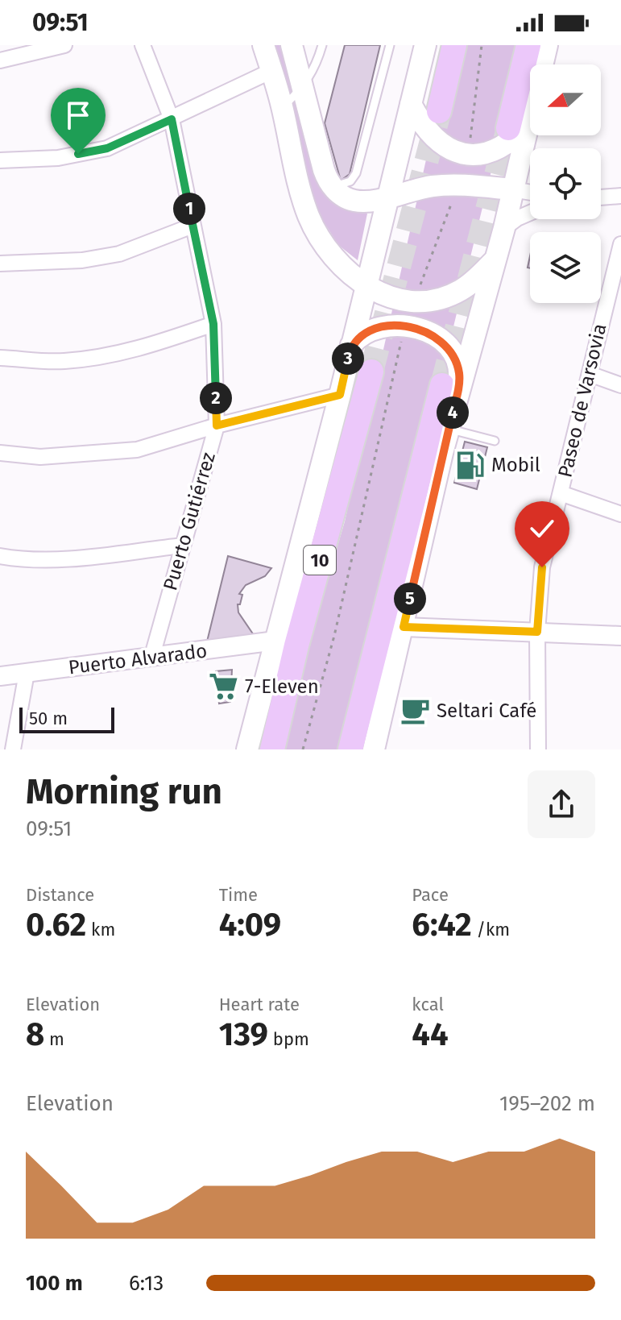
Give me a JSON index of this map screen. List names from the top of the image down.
{
  "streets": {
    "highway": ["10"],
    "street": ["Paseo de Varsovia", "Puerto Gutiérrez", "Puerto Alvarado"]
  },
  "crossings": [
    ["Puerto Gutiérrez", "Puerto Alvarado"]
  ],
  "places": {
    "fuel station": ["Mobil"],
    "supermarket": ["7-Eleven"],
    "cafe": ["Seltari Café"]
  },
  "scale_bar": "50 m",
  "north": "left",
  "page": {
    "status": "09:51",
    "pins": [
      "1",
      "3",
      "2",
      "4",
      "5"
    ],
    "scale": "50 m",
    "heading": ["Morning run", "09:51"],
    "stats": [
      ["Distance", "0.62 km"],
      ["Time", "4:09"],
      ["Pace", "6:42 /km"],
      ["Elevation", "8 m"],
      ["Heart rate", "139 bpm"],
      ["kcal", "44"]
    ],
    "chart": ["Elevation", "195–202 m"],
    "list": [
      {
        "name": "100 m",
        "note": "6:13"
      }
    ]
  }
}
